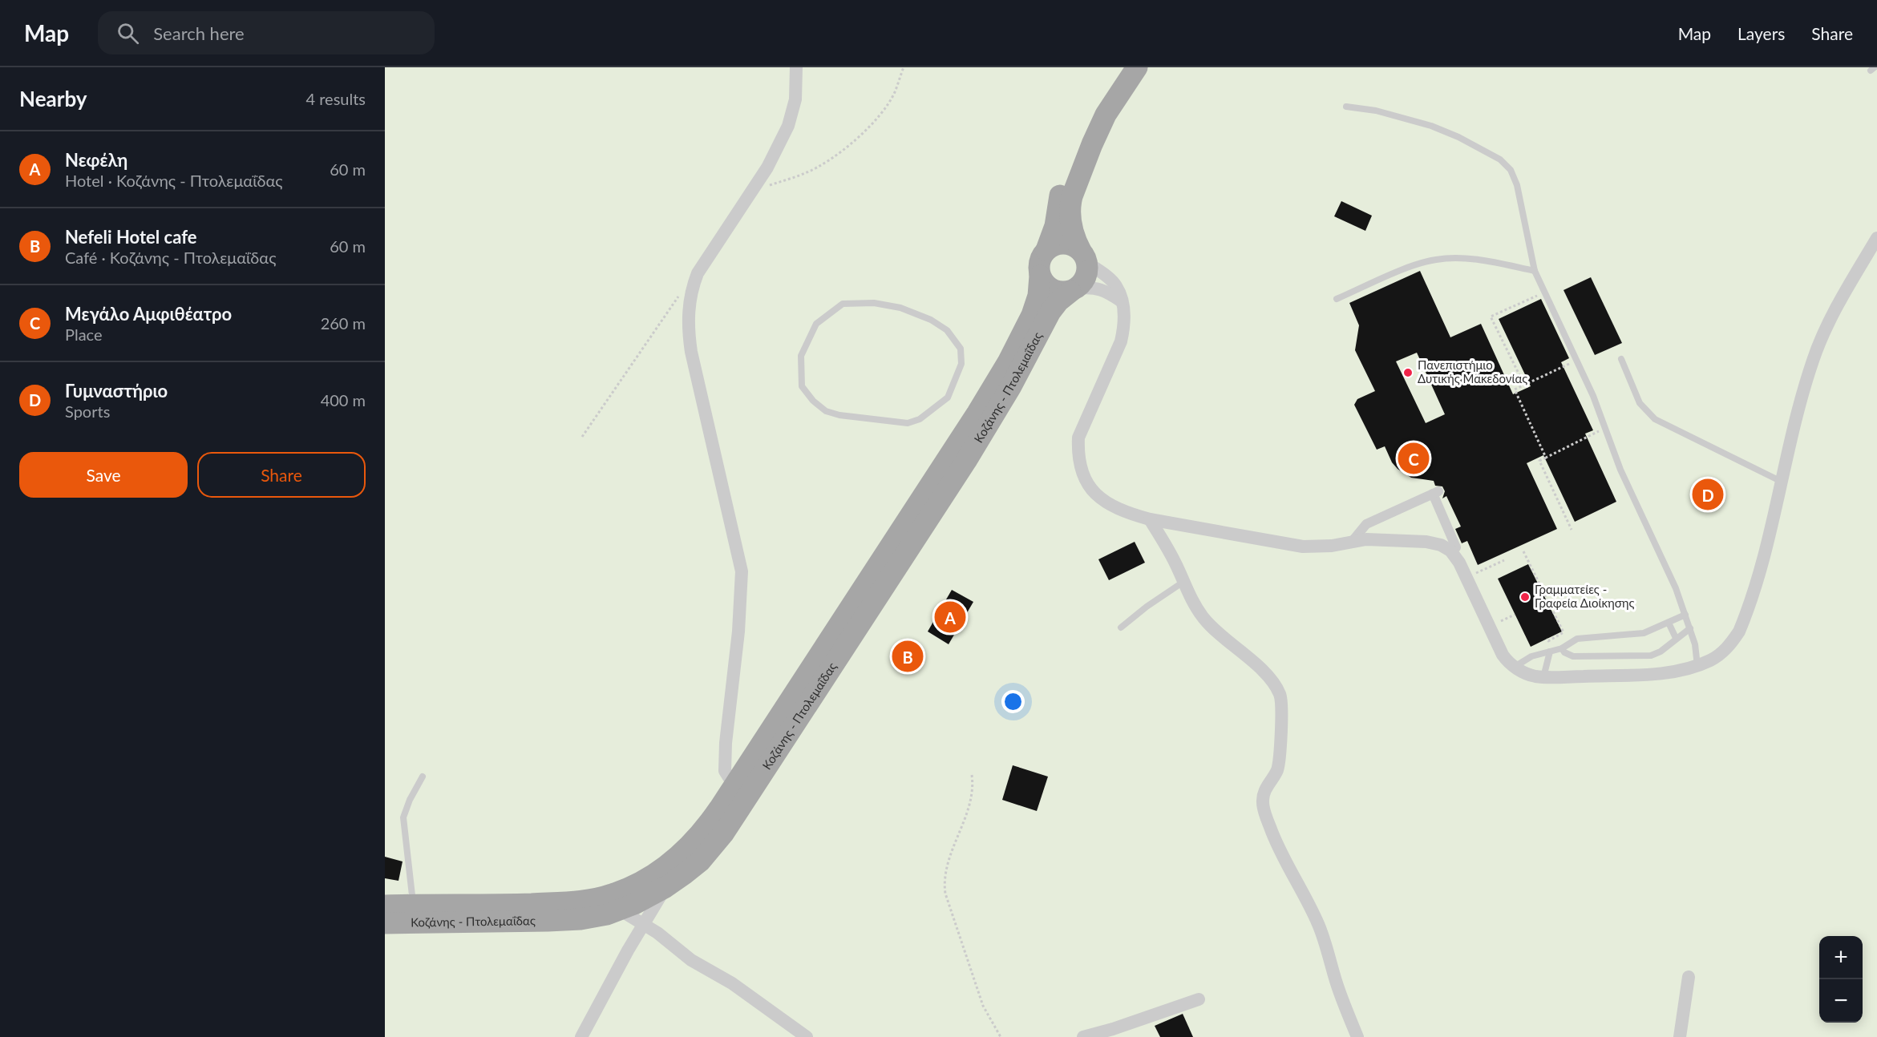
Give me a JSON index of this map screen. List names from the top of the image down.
{
  "streets": {
    "main road": ["Κοζάνης - Πτολεμαΐδας"]
  },
  "places": ["Πανεπιστήμιο Δυτικής Μακεδονίας", "Γραμματείες - Γραφεία Διοίκησης"],
  "page": {
    "header": "Map",
    "search": "Search here",
    "nav": ["Map", "Layers", "Share"],
    "heading": ["Nearby", "4 results"],
    "list": [
      {
        "mark": "A",
        "name": "Νεφέλη",
        "note": "Hotel · Κοζάνης - Πτολεμαΐδας",
        "value": "60 m"
      },
      {
        "mark": "B",
        "name": "Nefeli Hotel cafe",
        "note": "Café · Κοζάνης - Πτολεμαΐδας",
        "value": "60 m"
      },
      {
        "mark": "C",
        "name": "Μεγάλο Αμφιθέατρο",
        "note": "Place",
        "value": "260 m"
      },
      {
        "mark": "D",
        "name": "Γυμναστήριο",
        "note": "Sports",
        "value": "400 m"
      }
    ],
    "buttons": ["Save", "Share"],
    "pins": [
      "C",
      "D",
      "A",
      "B"
    ],
    "map_buttons": ["+", "−"]
  }
}
